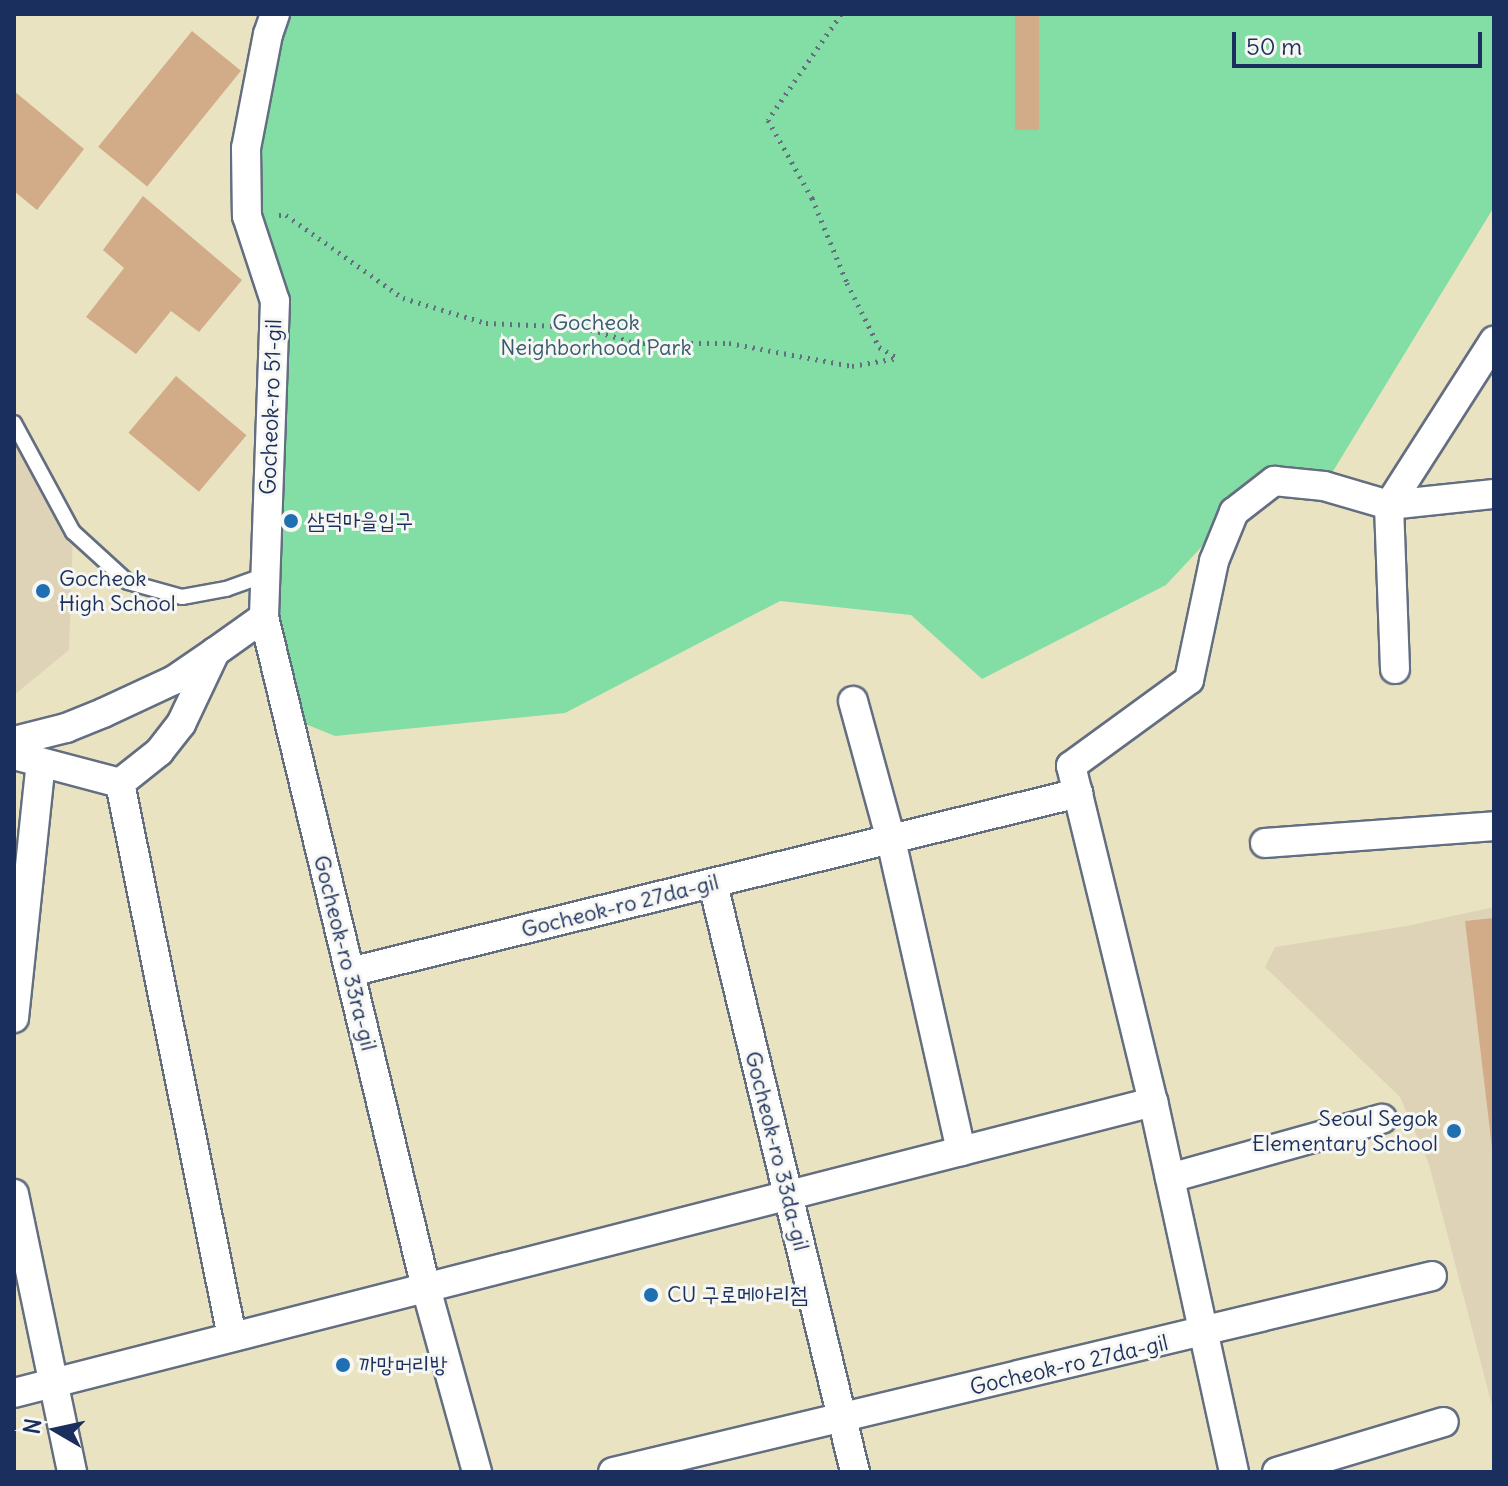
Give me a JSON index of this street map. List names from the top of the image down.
{
  "streets": {
    "street": [
      "Gocheok-ro 51-gil",
      "Gocheok-ro 27da-gil",
      "Gocheok-ro 33ra-gil",
      "Gocheok-ro 33da-gil"
    ]
  },
  "crossings": [
    ["Gocheok-ro 51-gil", "Gocheok-ro 33ra-gil"],
    ["Gocheok-ro 27da-gil", "Gocheok-ro 33ra-gil"],
    ["Gocheok-ro 27da-gil", "Gocheok-ro 33da-gil"]
  ],
  "parks": ["Gocheok Neighborhood Park"],
  "places": [
    "삼덕마을입구",
    "Gocheok High School",
    "Seoul Segok Elementary School",
    "CU 구로메아리점",
    "까망머리방"
  ],
  "scale_bar": "50 m",
  "north": "left"
}
